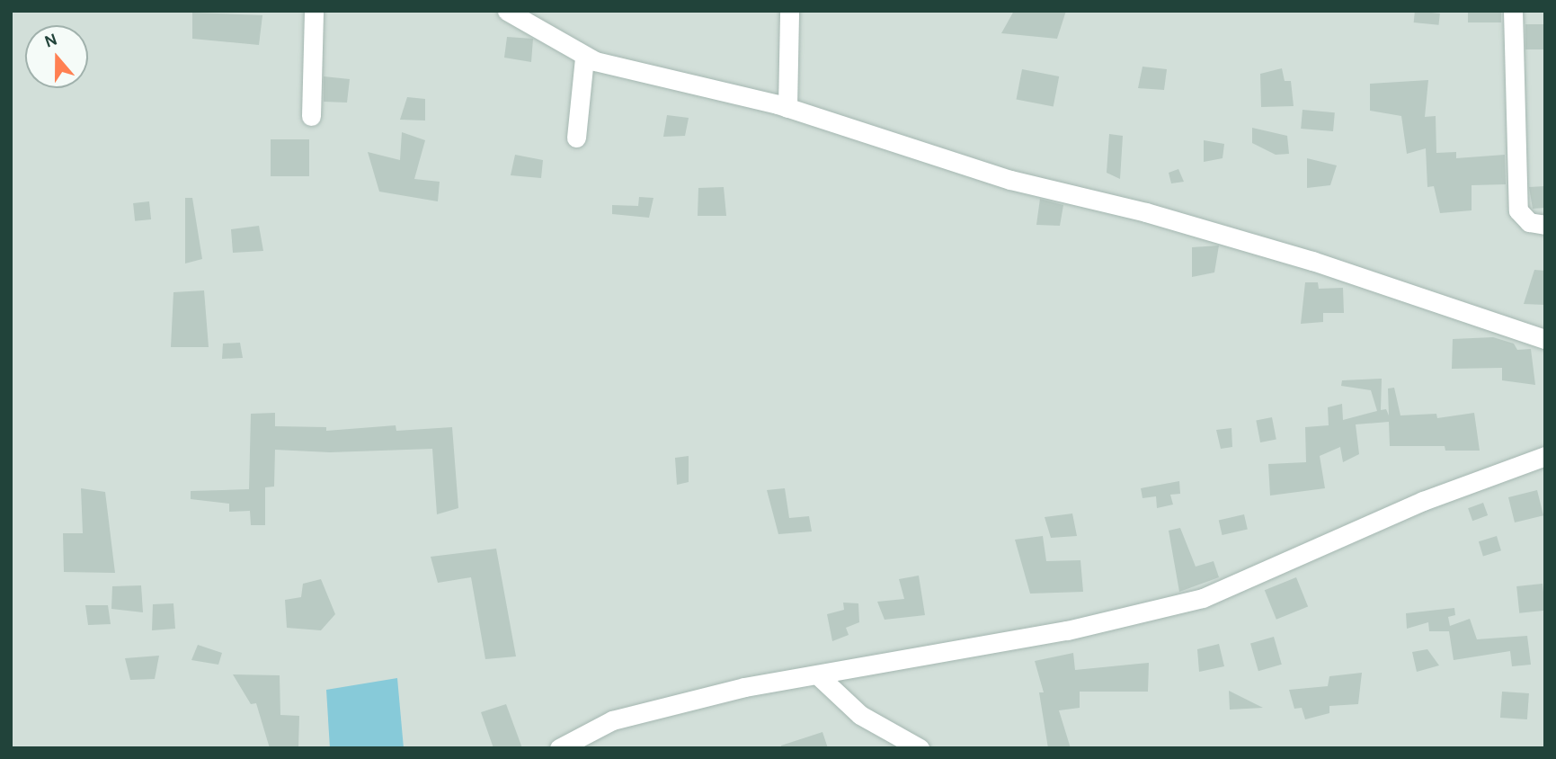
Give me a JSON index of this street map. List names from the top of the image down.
{
  "north": "top"
}
